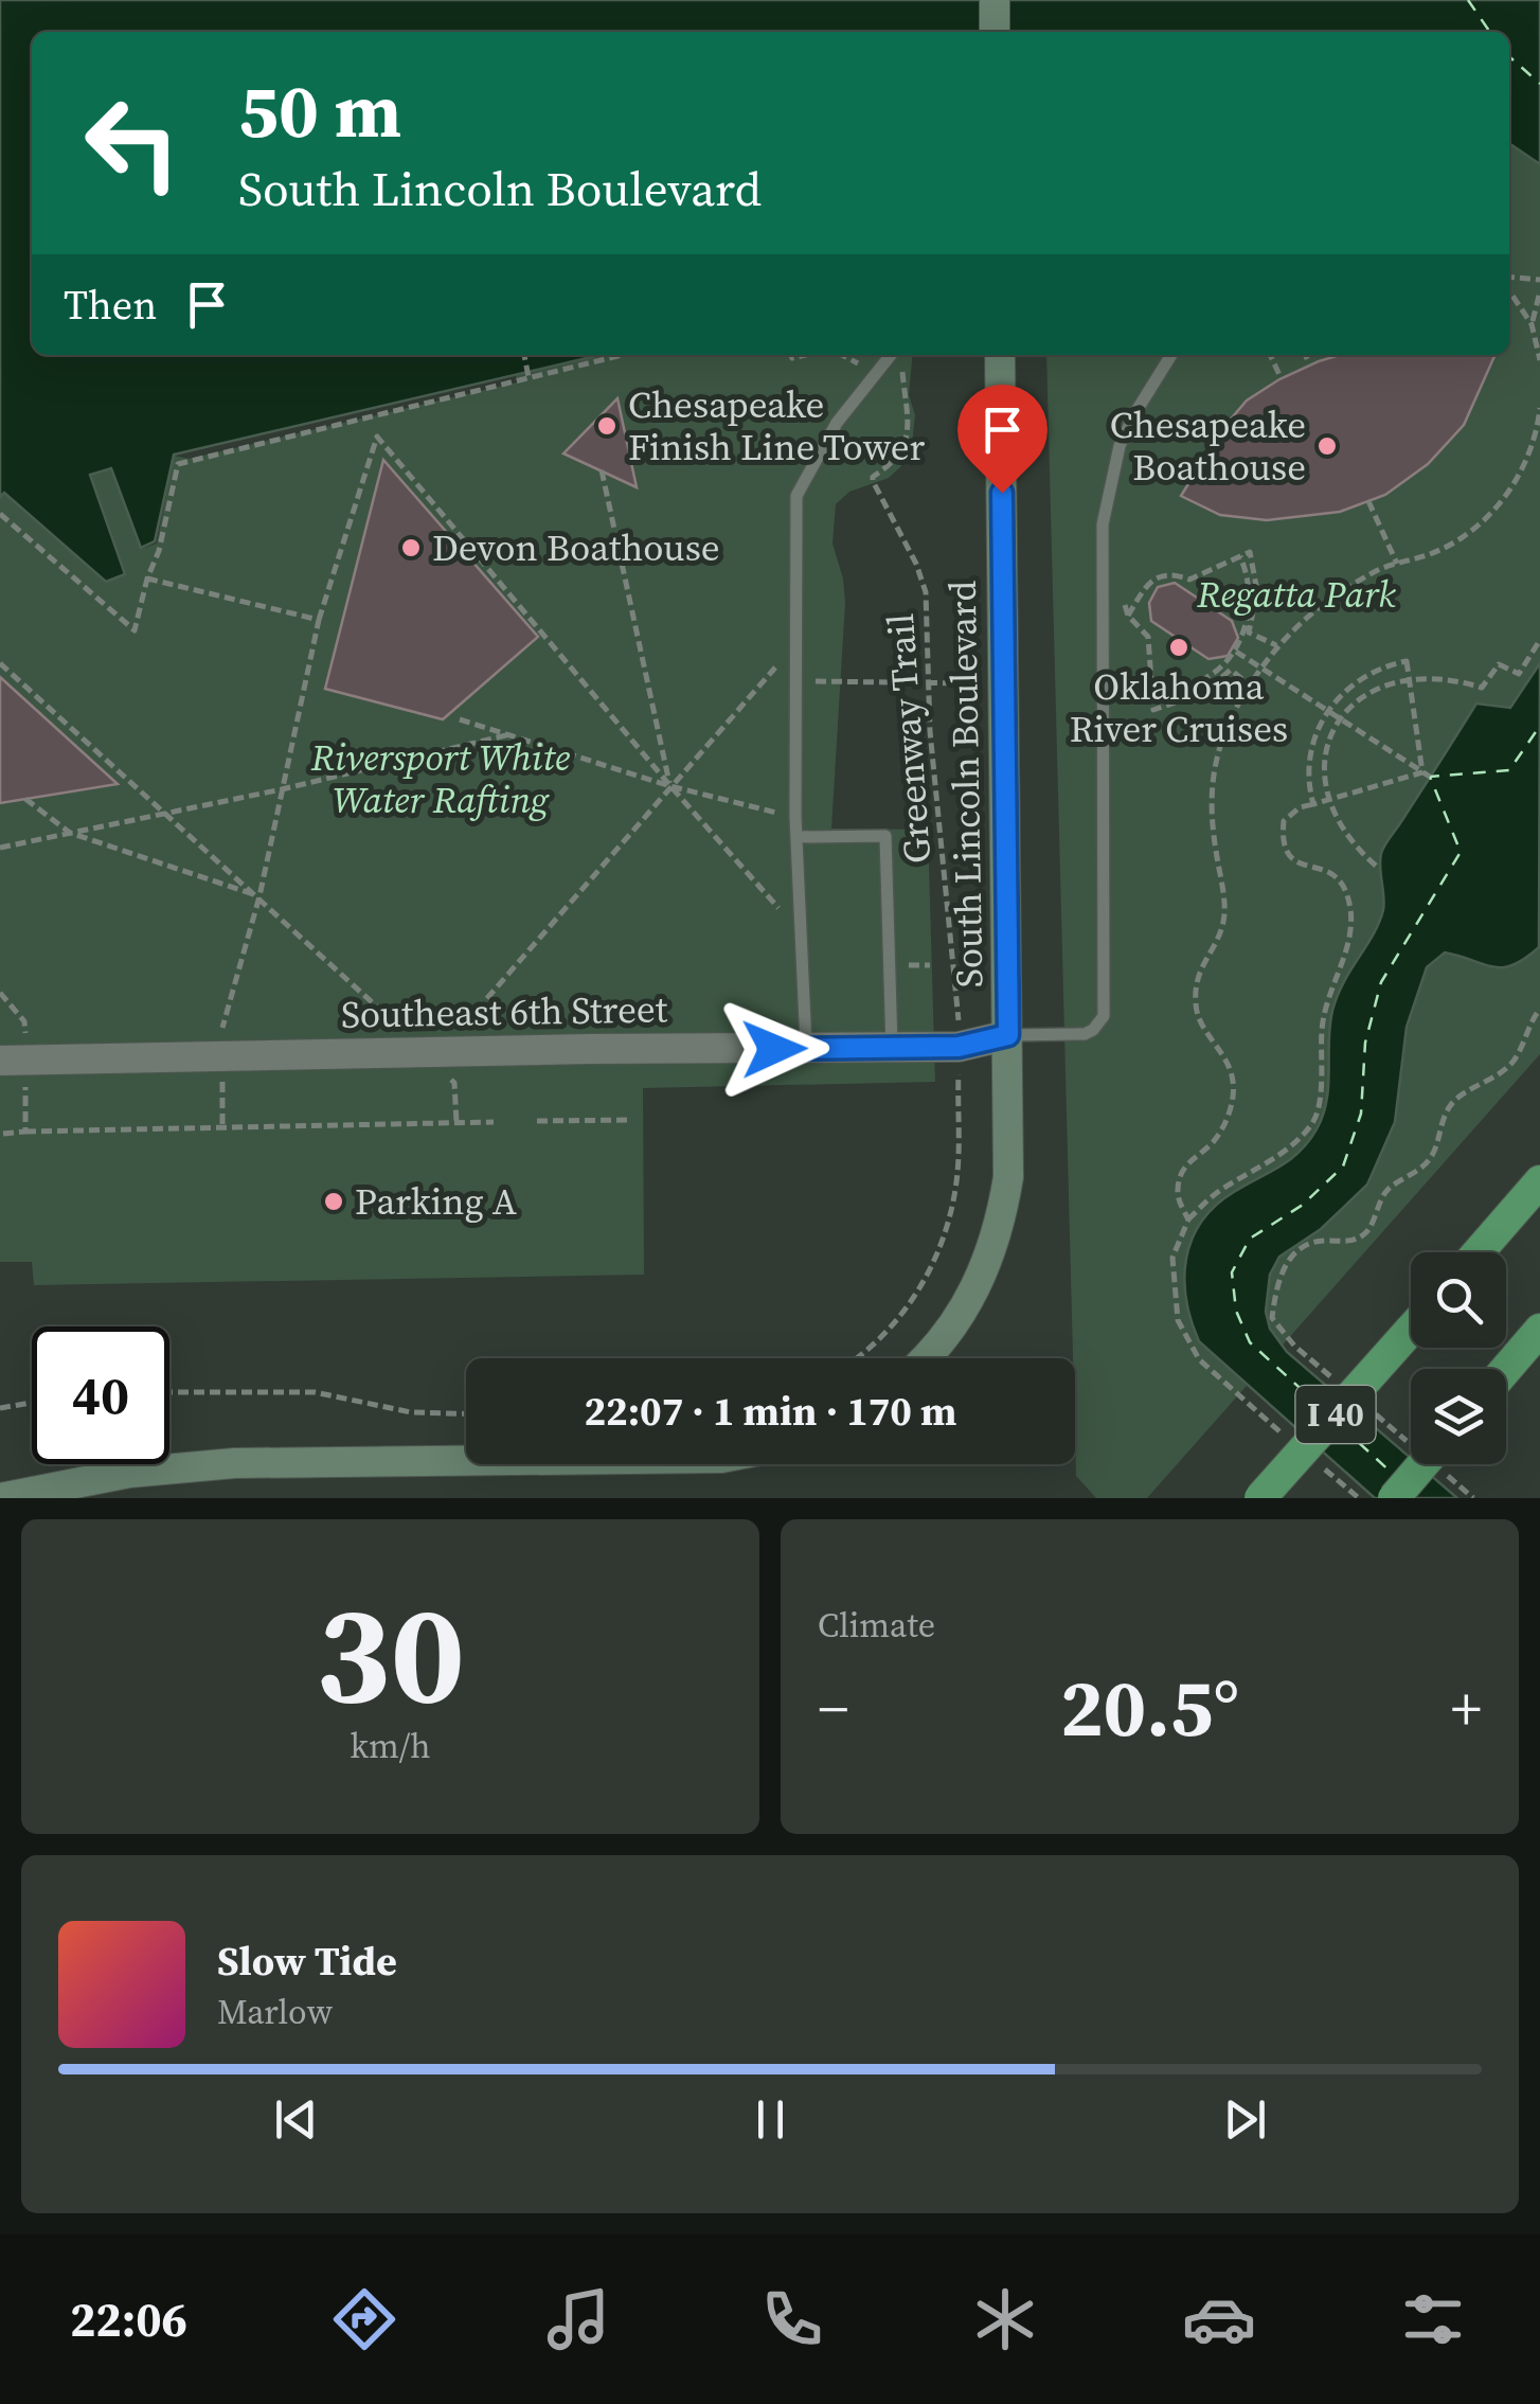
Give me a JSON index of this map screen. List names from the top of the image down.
{
  "streets": {
    "highway": ["I 40"],
    "main road": ["South Lincoln Boulevard"],
    "street": ["Southeast 6th Street"],
    "path": ["Greenway Trail"]
  },
  "crossings": [
    ["South Lincoln Boulevard", "Southeast 6th Street"]
  ],
  "parks": ["Regatta Park", "Riversport White Water Rafting"],
  "places": [
    "Chesapeake Finish Line Tower",
    "Chesapeake Boathouse",
    "Devon Boathouse",
    "Oklahoma River Cruises",
    "Parking A"
  ],
  "page": {
    "turn": ["50 m", "South Lincoln Boulevard"],
    "then": "Then",
    "limit": "40",
    "trip": "22:07 · 1 min · 170 m",
    "tile": [
      ["30", "km/h"],
      "Climate"
    ],
    "heat": ["−", "20.5°", "+"],
    "song": ["Slow Tide", "Marlow"],
    "tabs": "22:06"
  }
}
